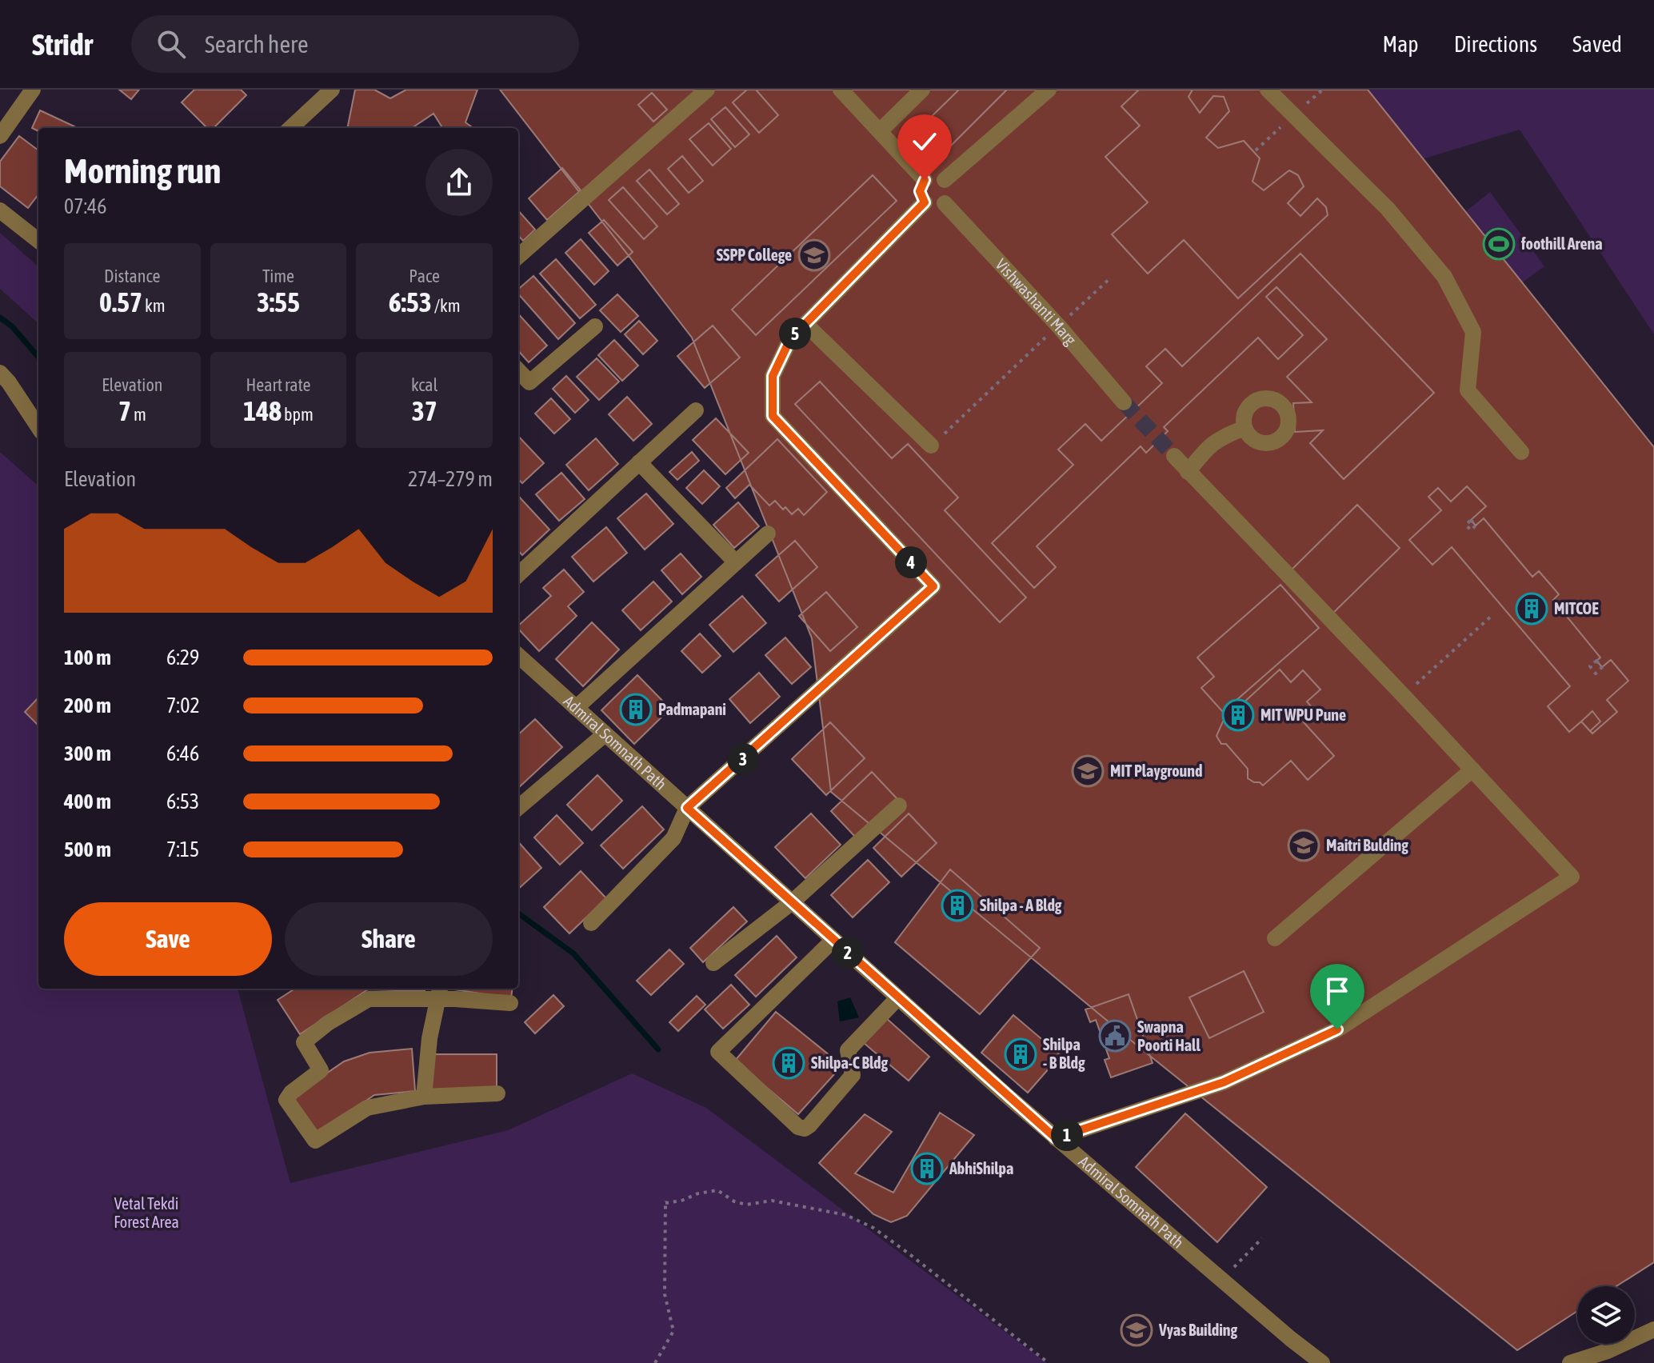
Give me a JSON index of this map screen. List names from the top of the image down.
{
  "streets": {
    "street": ["Vishwashanti Marg", "Admiral Somnath Path"]
  },
  "parks": ["Vetal Tekdi Forest Area"],
  "places": {
    "sports": ["foothill Arena"],
    "school or university": [
      "SSPP College",
      "MIT Playground",
      "Maitri Bulding",
      "Vyas Building"
    ],
    "building": [
      "MITCOE",
      "Padmapani",
      "MIT WPU Pune",
      "Shilpa - A Bldg",
      "Shilpa - B Bldg",
      "Shilpa-C Bldg",
      "AbhiShilpa"
    ],
    "public building": ["Swapna Poorti Hall"]
  },
  "page": {
    "header": "Stridr",
    "search": "Search here",
    "nav": ["Map", "Directions", "Saved"],
    "heading": ["Morning run", "07:46"],
    "stats": [
      ["Distance", "0.57 km"],
      ["Time", "3:55"],
      ["Pace", "6:53 /km"],
      ["Elevation", "7 m"],
      ["Heart rate", "148 bpm"],
      ["kcal", "37"]
    ],
    "pins": [
      "5",
      "4",
      "3",
      "2",
      "1"
    ],
    "chart": ["Elevation", "274–279 m"],
    "list": [
      {
        "name": "100 m",
        "note": "6:29"
      },
      {
        "name": "200 m",
        "note": "7:02"
      },
      {
        "name": "300 m",
        "note": "6:46"
      },
      {
        "name": "400 m",
        "note": "6:53"
      },
      {
        "name": "500 m",
        "note": "7:15"
      }
    ],
    "buttons": ["Save", "Share"]
  }
}
